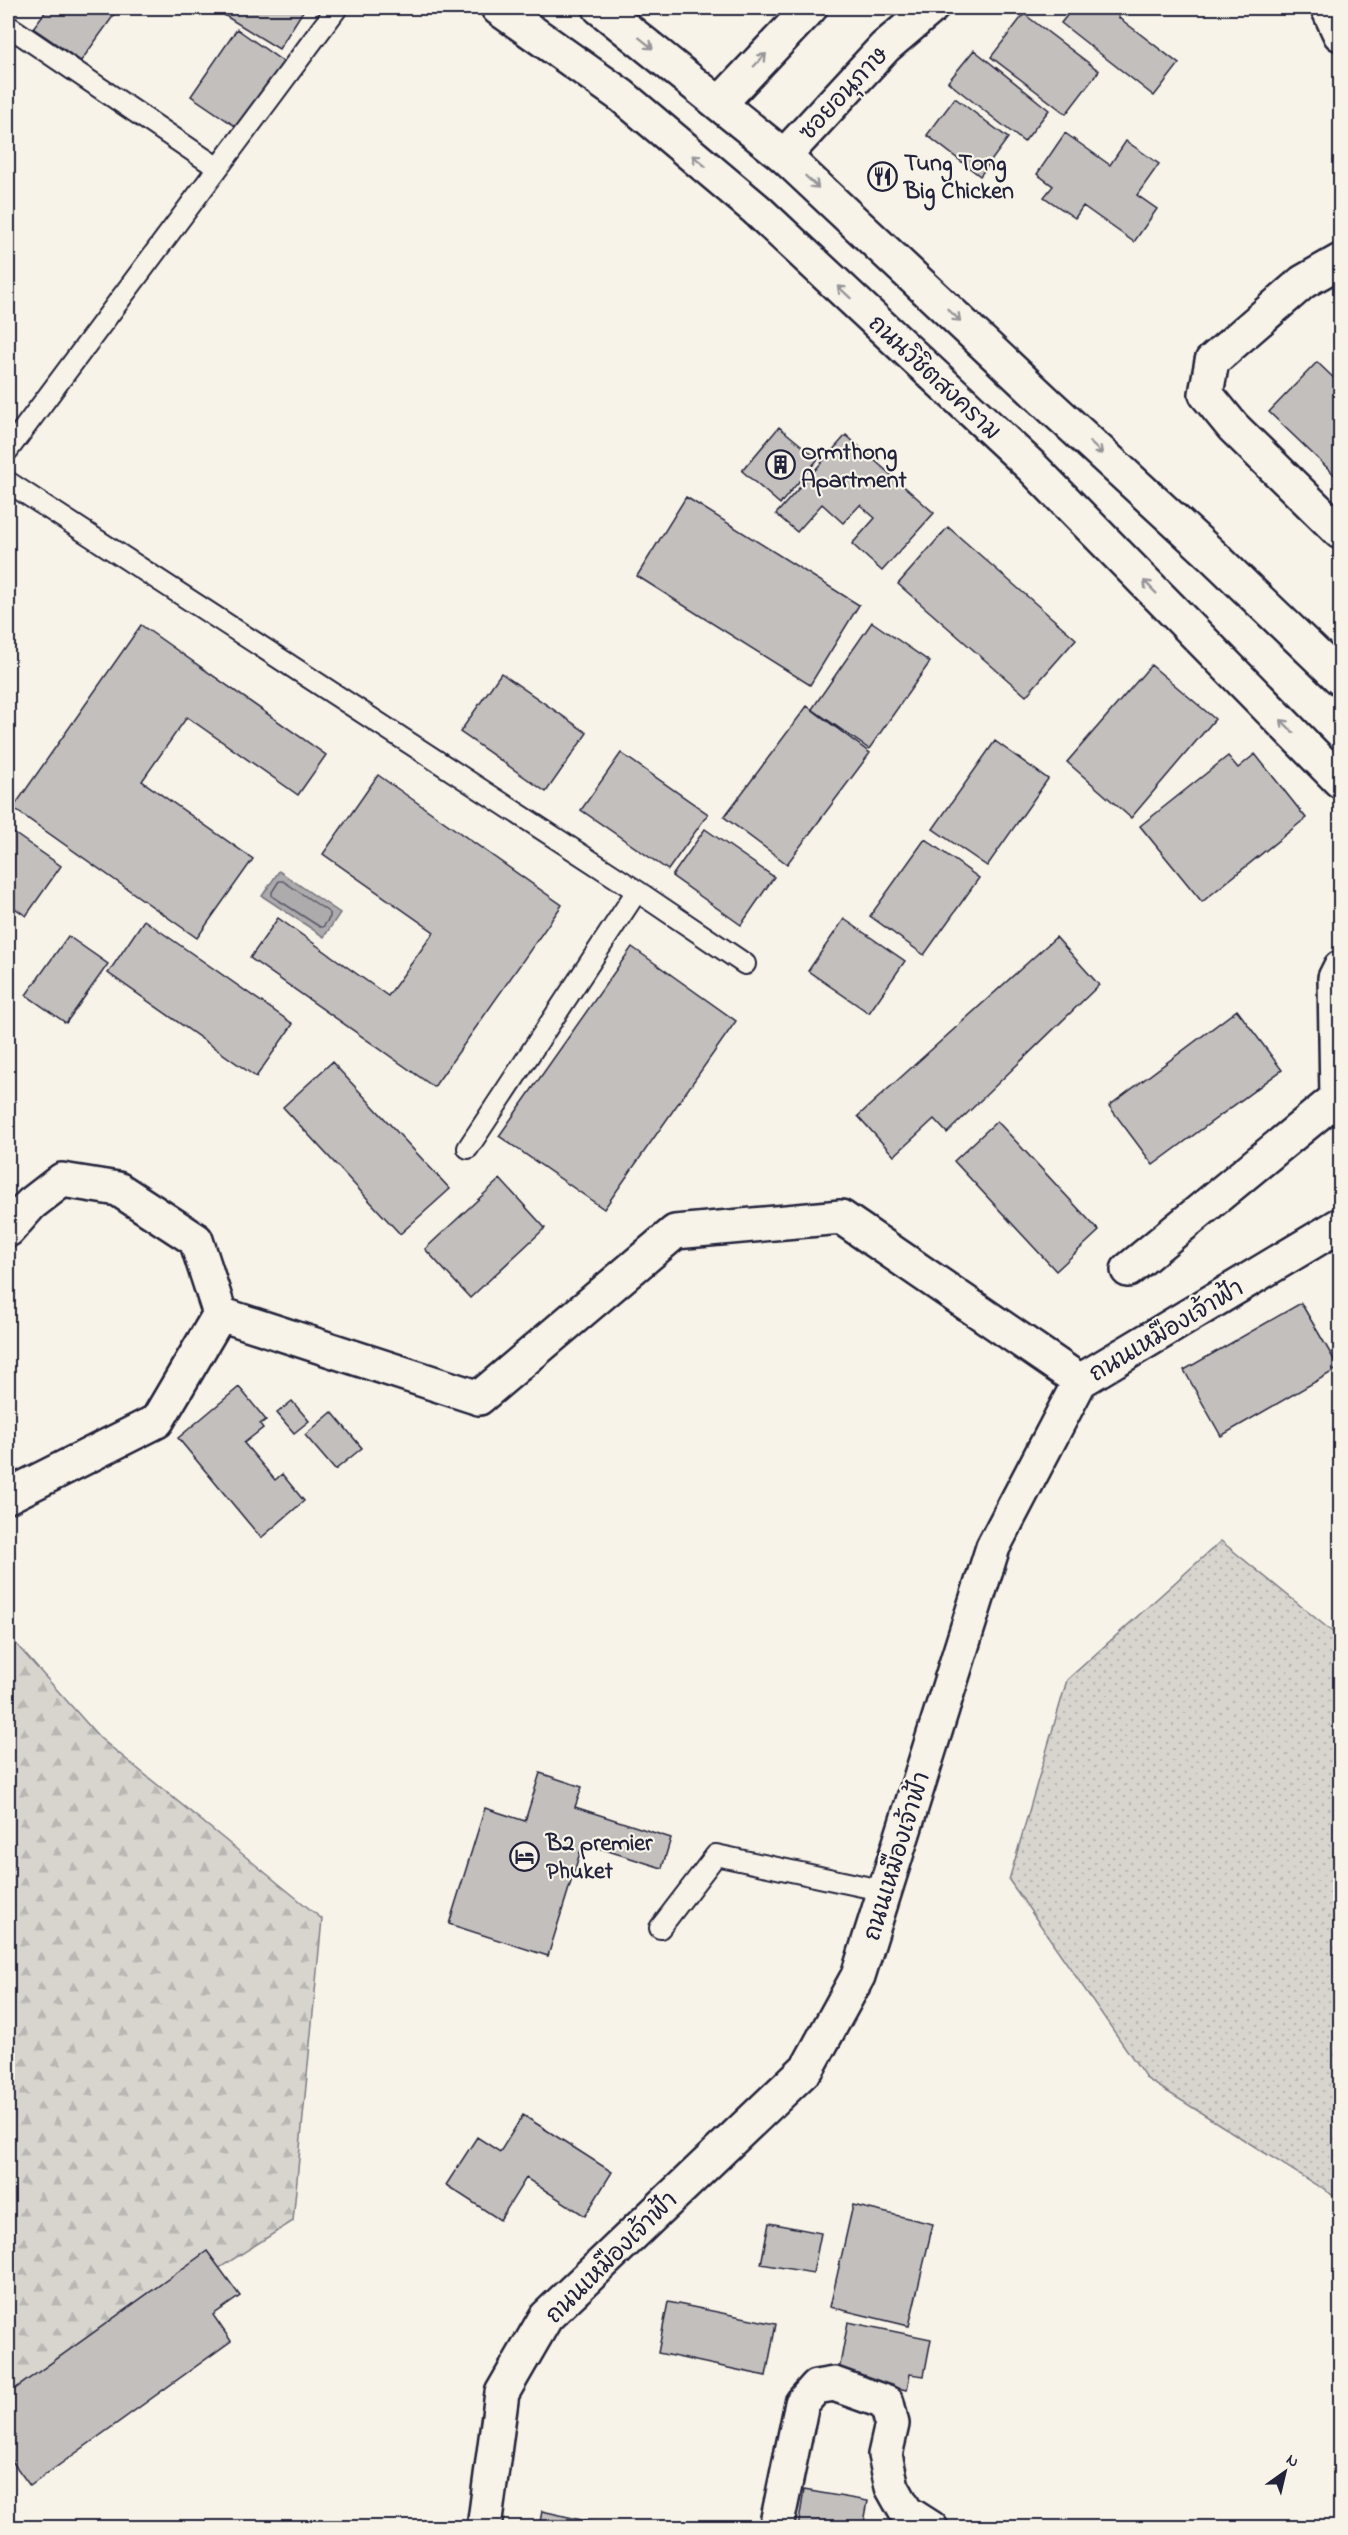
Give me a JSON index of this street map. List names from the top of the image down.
{
  "streets": {
    "street": ["ซอยอนุภาษ", "ถนนวิชิตสงคราม", "ถนนเหมืองเจ้าฟ้า"]
  },
  "places": {
    "restaurant": ["Tung Tong Big Chicken"],
    "building": ["Ormthong Apartment"],
    "hotel": ["B2 premier Phuket"]
  },
  "north": "top right"
}
